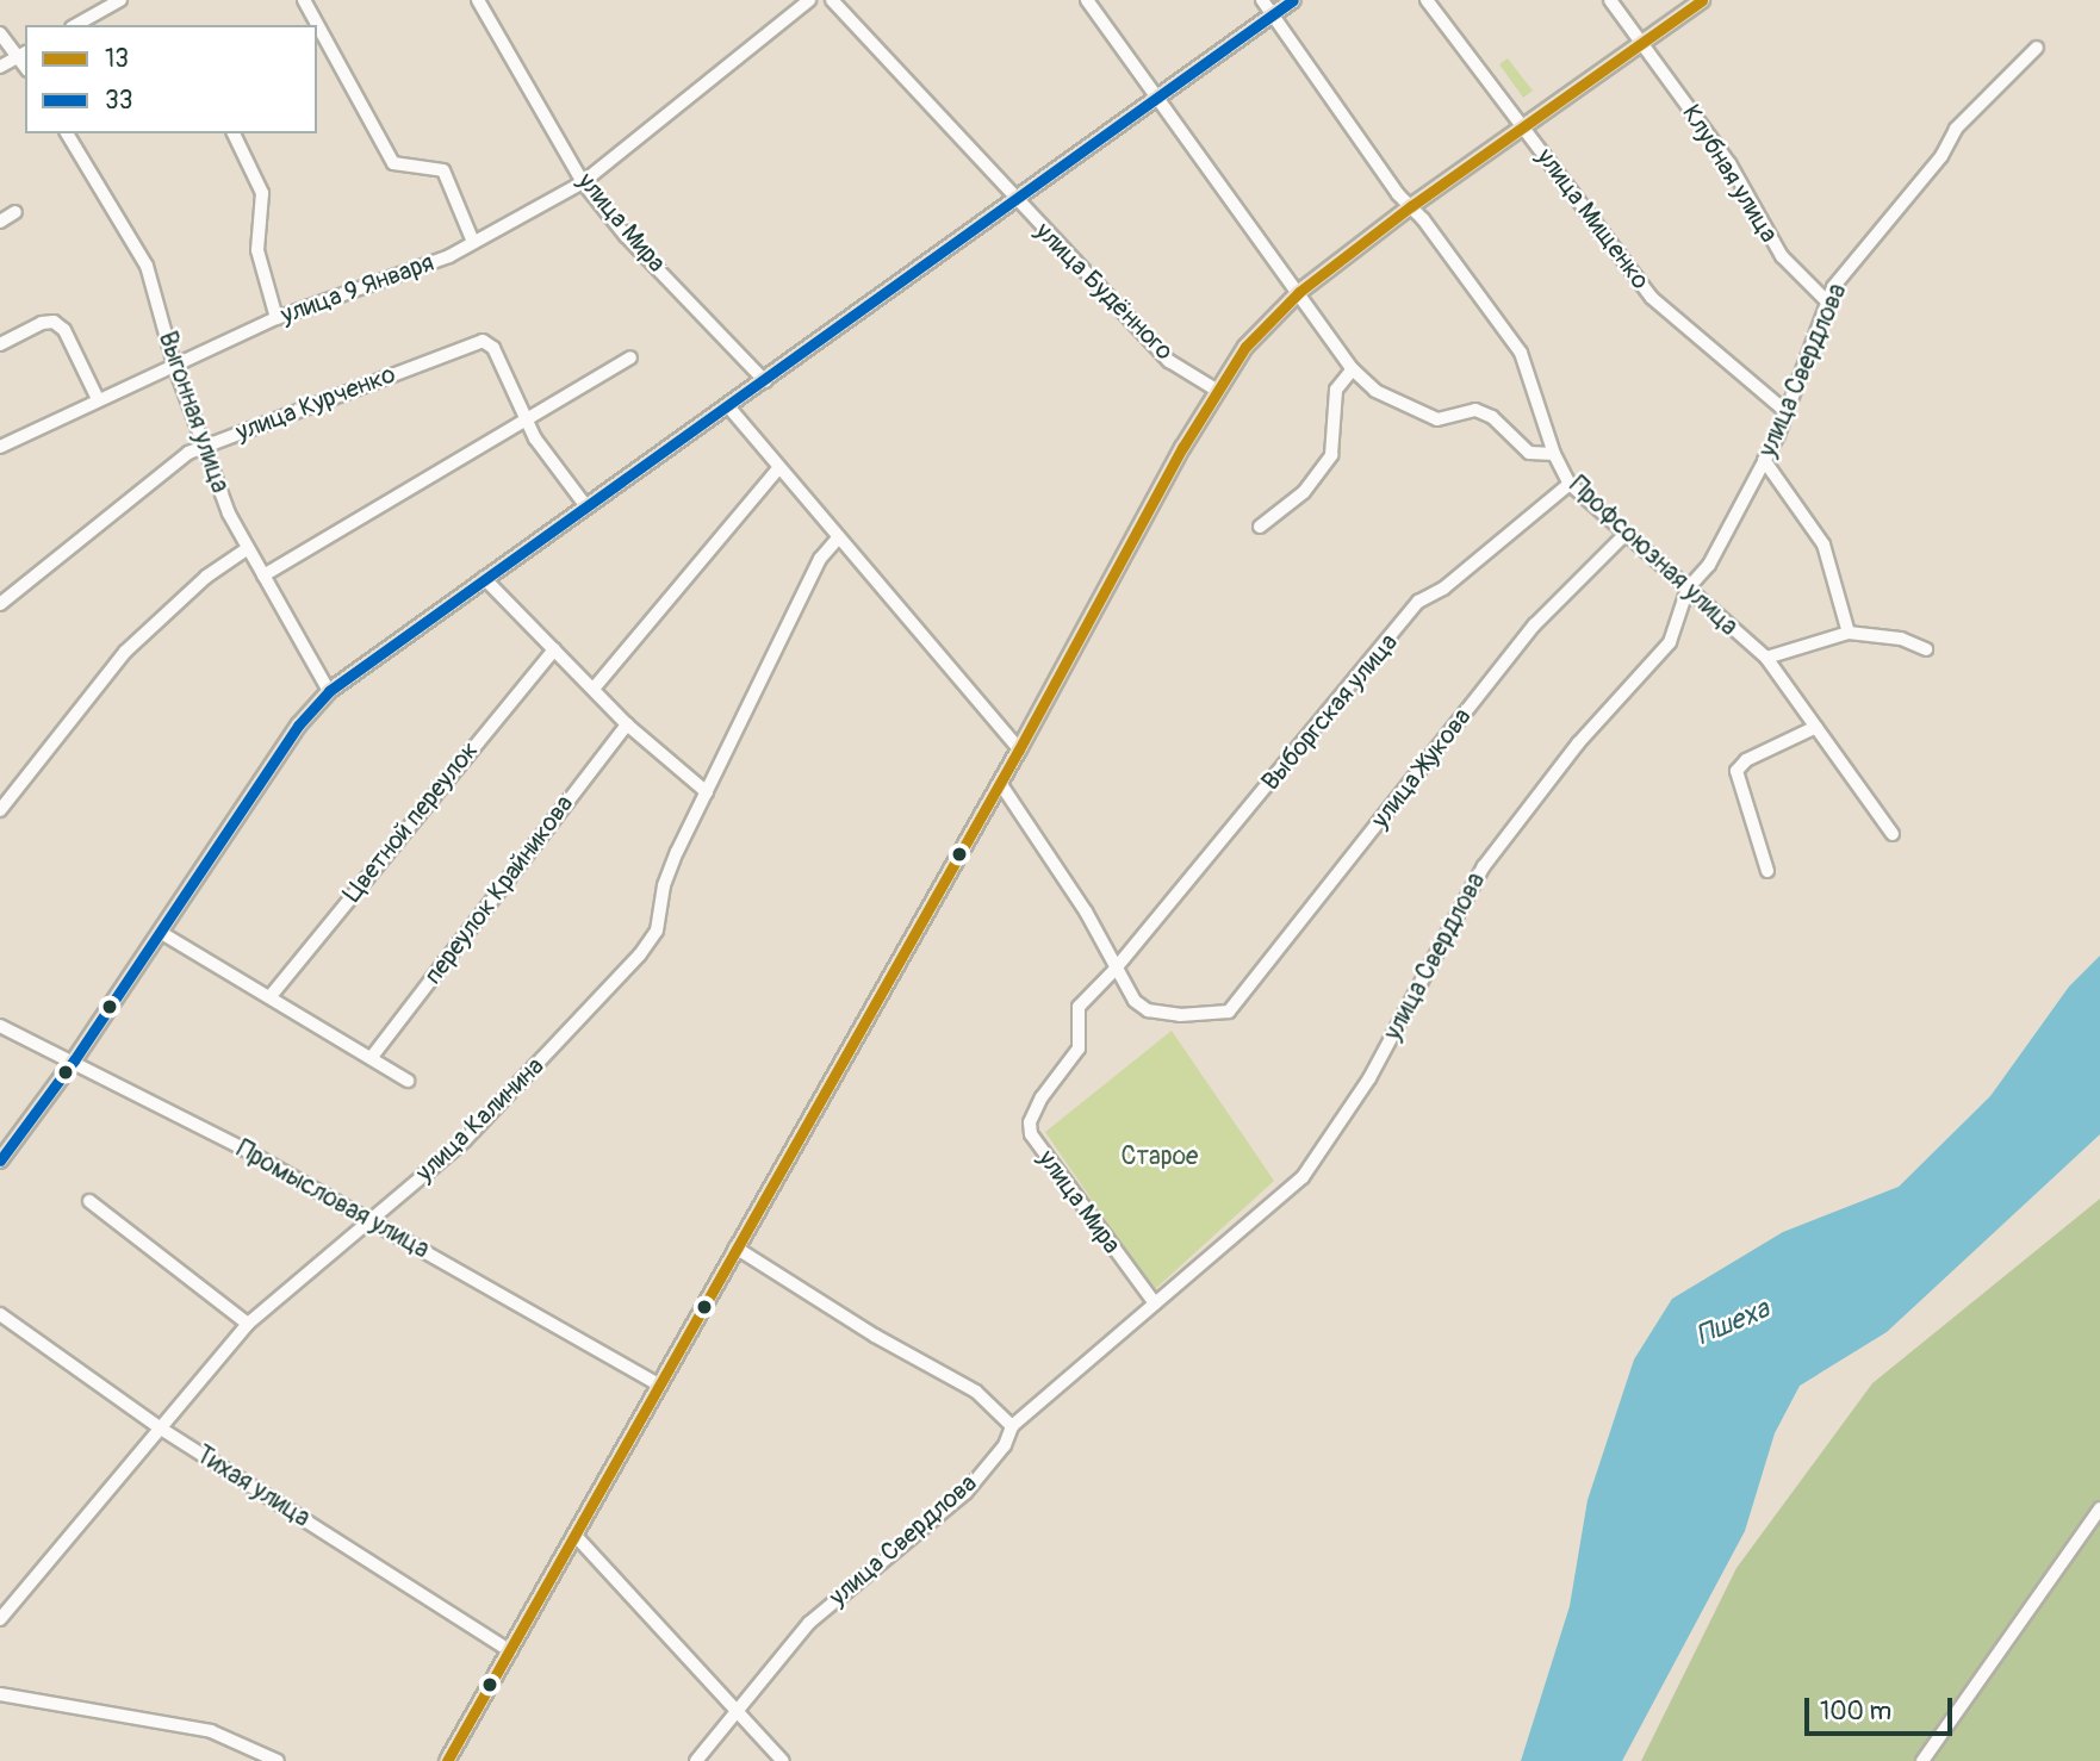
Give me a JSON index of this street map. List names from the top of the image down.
{
  "streets": {
    "street": [
      "Клубная улица",
      "улица Мищенко",
      "улица Мира",
      "улица 9 Января",
      "улица Будённого",
      "улица Свердлова",
      "улица Курченко",
      "Выгонная улица",
      "Профсоюзная улица",
      "Выборгская улица",
      "улица Жукова",
      "Цветной переулок",
      "переулок Крайникова",
      "улица Калинина",
      "Промысловая улица",
      "Тихая улица"
    ]
  },
  "crossings": [
    ["Клубная улица", "улица Свердлова"],
    ["улица Мищенко", "улица Свердлова"],
    ["улица Мира", "улица 9 Января"],
    ["улица Мира", "улица Свердлова"],
    ["улица Мира", "Выборгская улица"],
    ["улица Мира", "улица Жукова"],
    ["улица 9 Января", "Выгонная улица"],
    ["улица Свердлова", "Профсоюзная улица"],
    ["улица Курченко", "Выгонная улица"],
    ["Профсоюзная улица", "Выборгская улица"],
    ["Профсоюзная улица", "улица Жукова"],
    ["Выборгская улица", "улица Жукова"],
    ["улица Калинина", "Промысловая улица"],
    ["улица Калинина", "Тихая улица"]
  ],
  "water": ["Пшеха"],
  "parks": ["Старое"],
  "lines": ["transit line 13", "transit line 33"],
  "legend": ["13", "33"],
  "scale_bar": "100 m"
}
